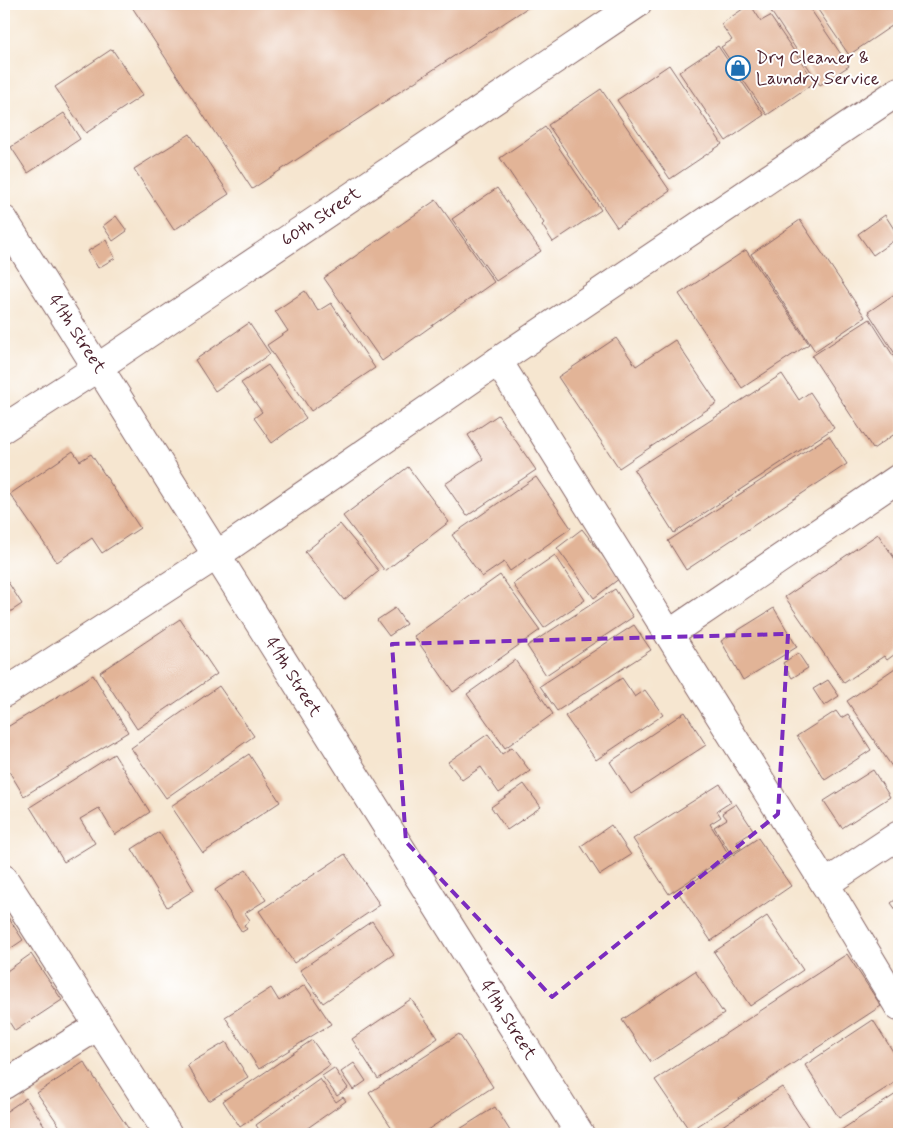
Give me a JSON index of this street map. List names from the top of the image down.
{
  "streets": {
    "street": ["60th Street", "41th Street"]
  },
  "crossings": [
    ["60th Street", "41th Street"]
  ],
  "places": {
    "shop": ["Dry Cleaner & Laundry Service"]
  }
}
